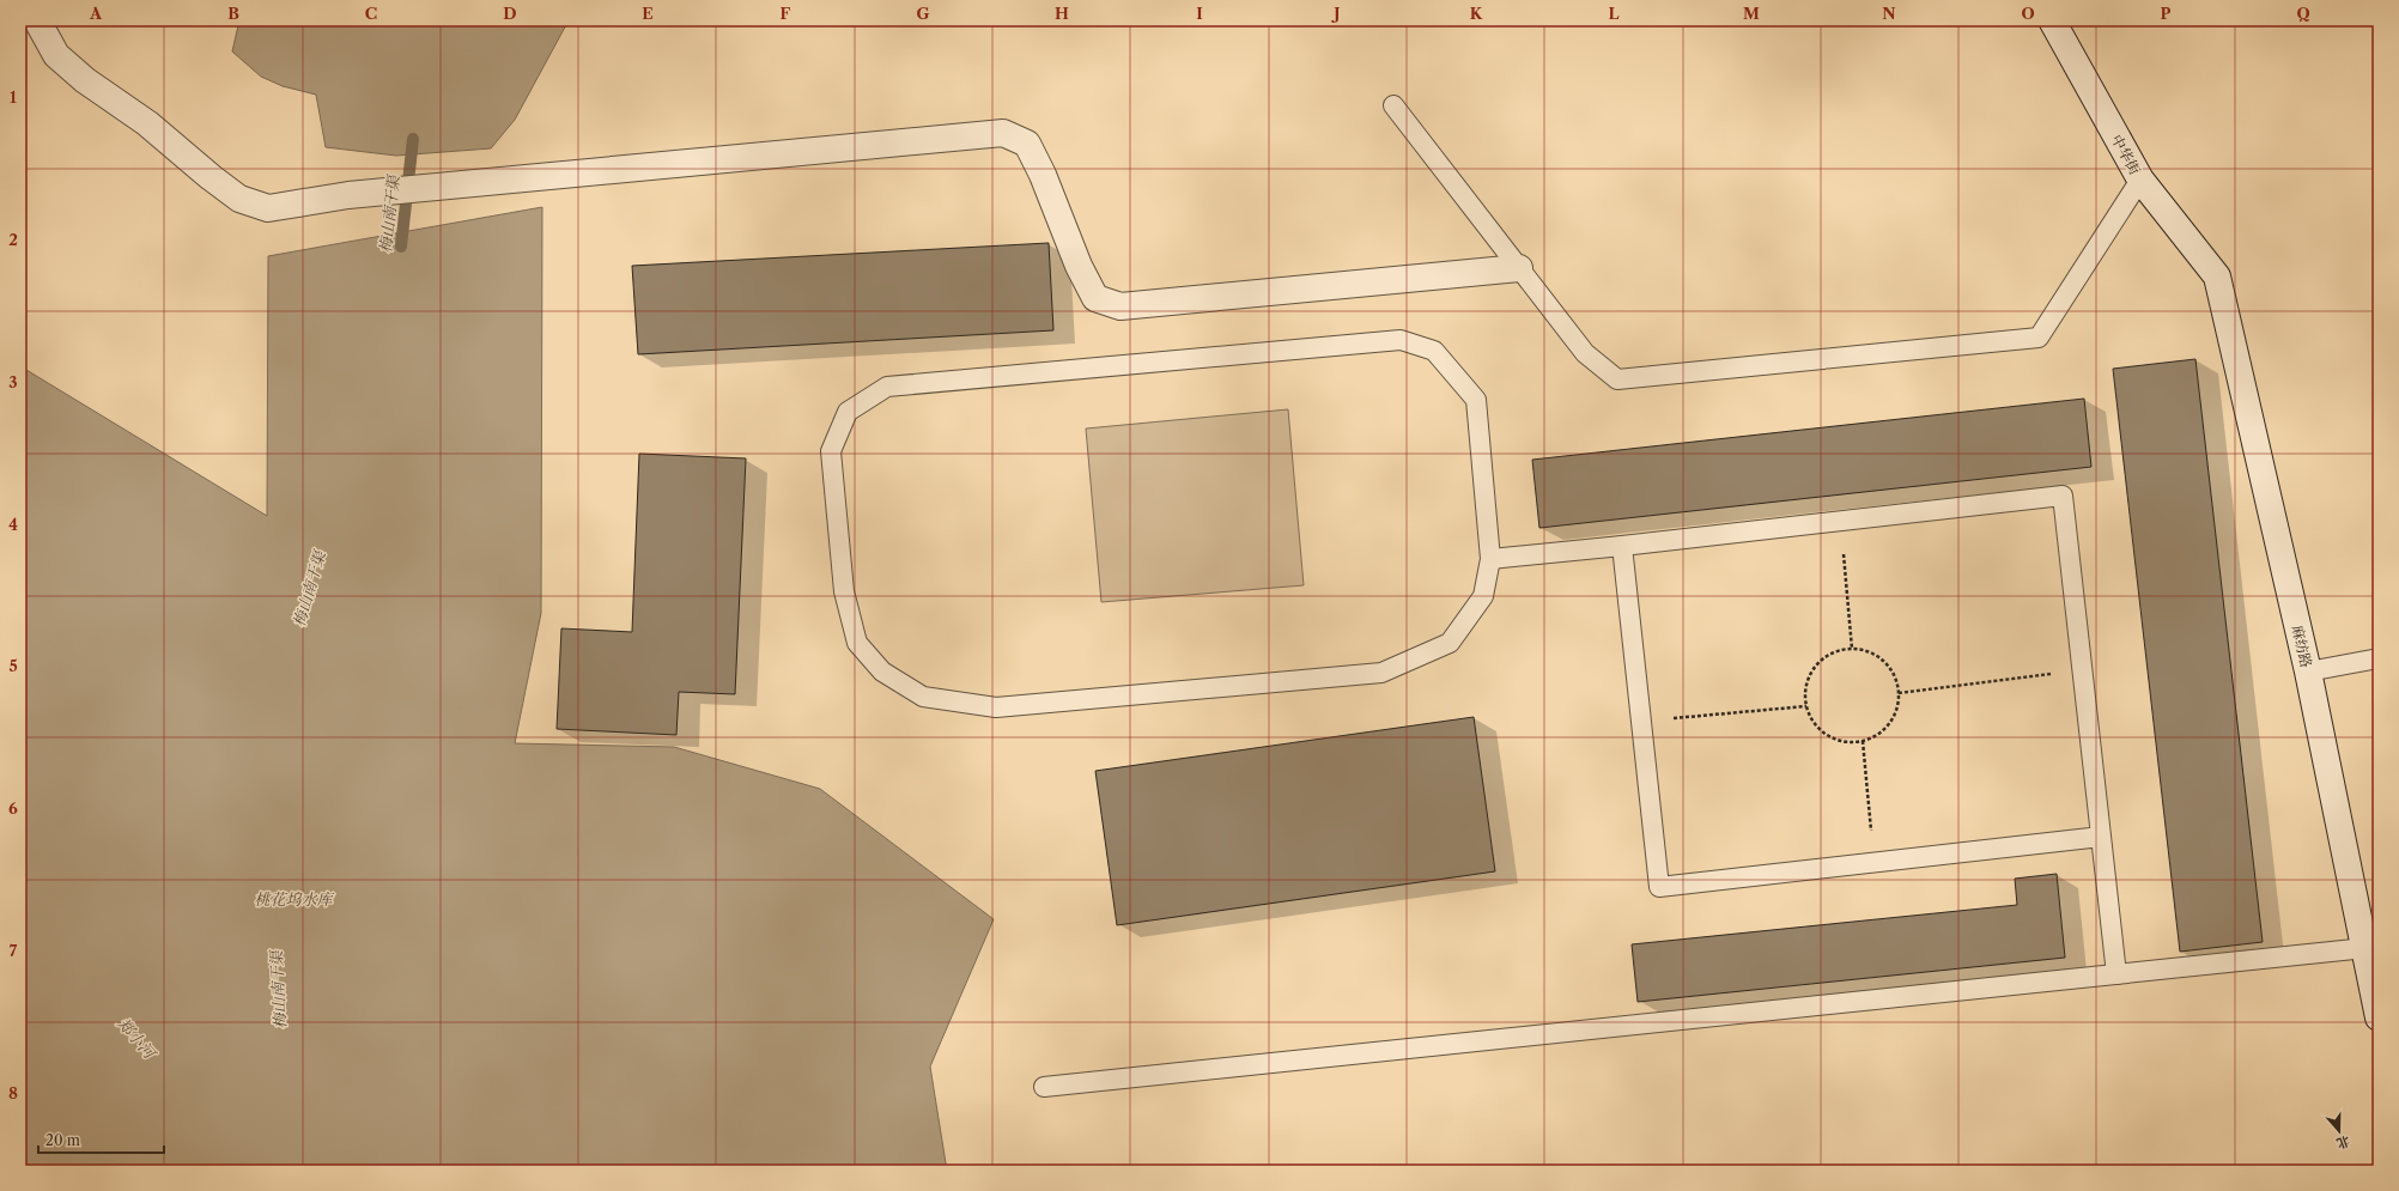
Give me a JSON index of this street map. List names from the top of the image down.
{
  "streets": {
    "street": ["中华街", "麻纺路"]
  },
  "crossings": [
    ["中华街", "麻纺路"]
  ],
  "water": ["梅山南干渠", "桃花坞水库", "郑小河"],
  "scale_bar": "20 m",
  "north": "bottom",
  "grid": {
    "columns": [
      "A",
      "B",
      "C",
      "D",
      "E",
      "F",
      "G",
      "H",
      "I",
      "J",
      "K",
      "L",
      "M",
      "N",
      "O",
      "P",
      "Q"
    ],
    "rows": [
      "1",
      "2",
      "3",
      "4",
      "5",
      "6",
      "7",
      "8"
    ]
  }
}
